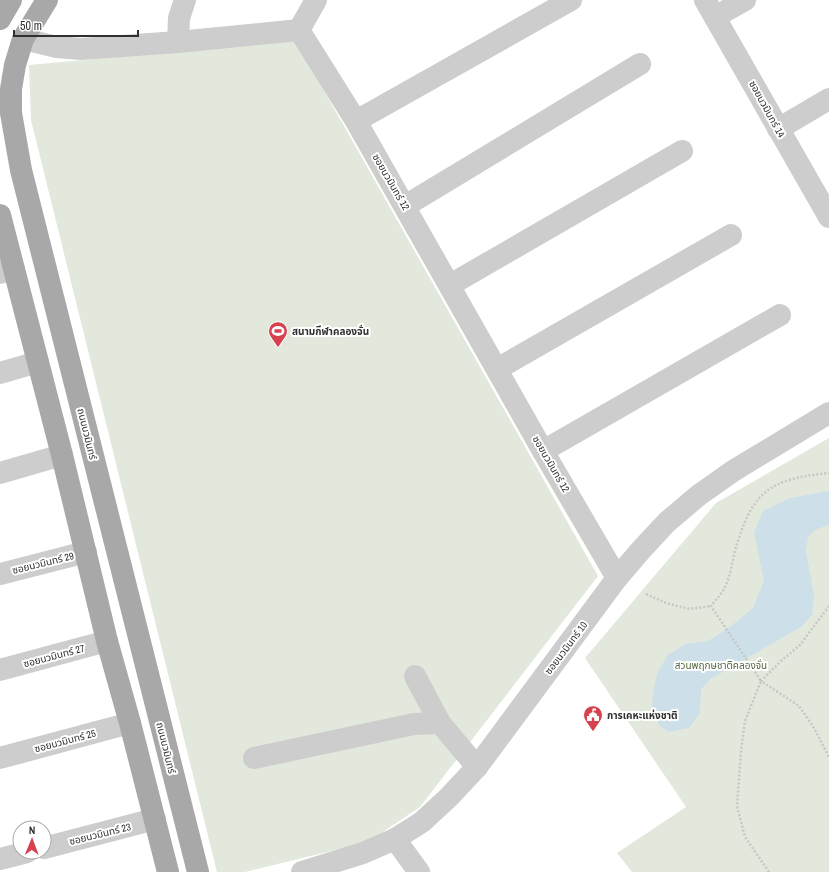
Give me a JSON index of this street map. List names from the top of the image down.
{
  "streets": {
    "main road": ["ถนนนวมินทร์"],
    "street": [
      "ซอยนวมินทร์ 14",
      "ซอยนวมินทร์ 12",
      "ซอยนวมินทร์ 29",
      "ซอยนวมินทร์ 10",
      "ซอยนวมินทร์ 27",
      "ซอยนวมินทร์ 25",
      "ซอยนวมินทร์ 23"
    ]
  },
  "crossings": [
    ["ซอยนวมินทร์ 12", "ซอยนวมินทร์ 10"]
  ],
  "parks": ["สวนพฤกษชาติคลองจั่น"],
  "places": {
    "sports": ["สนามกีฬาคลองจั่น"],
    "public building": ["การเคหะแห่งชาติ"]
  },
  "scale_bar": "50 m",
  "north": "top"
}
